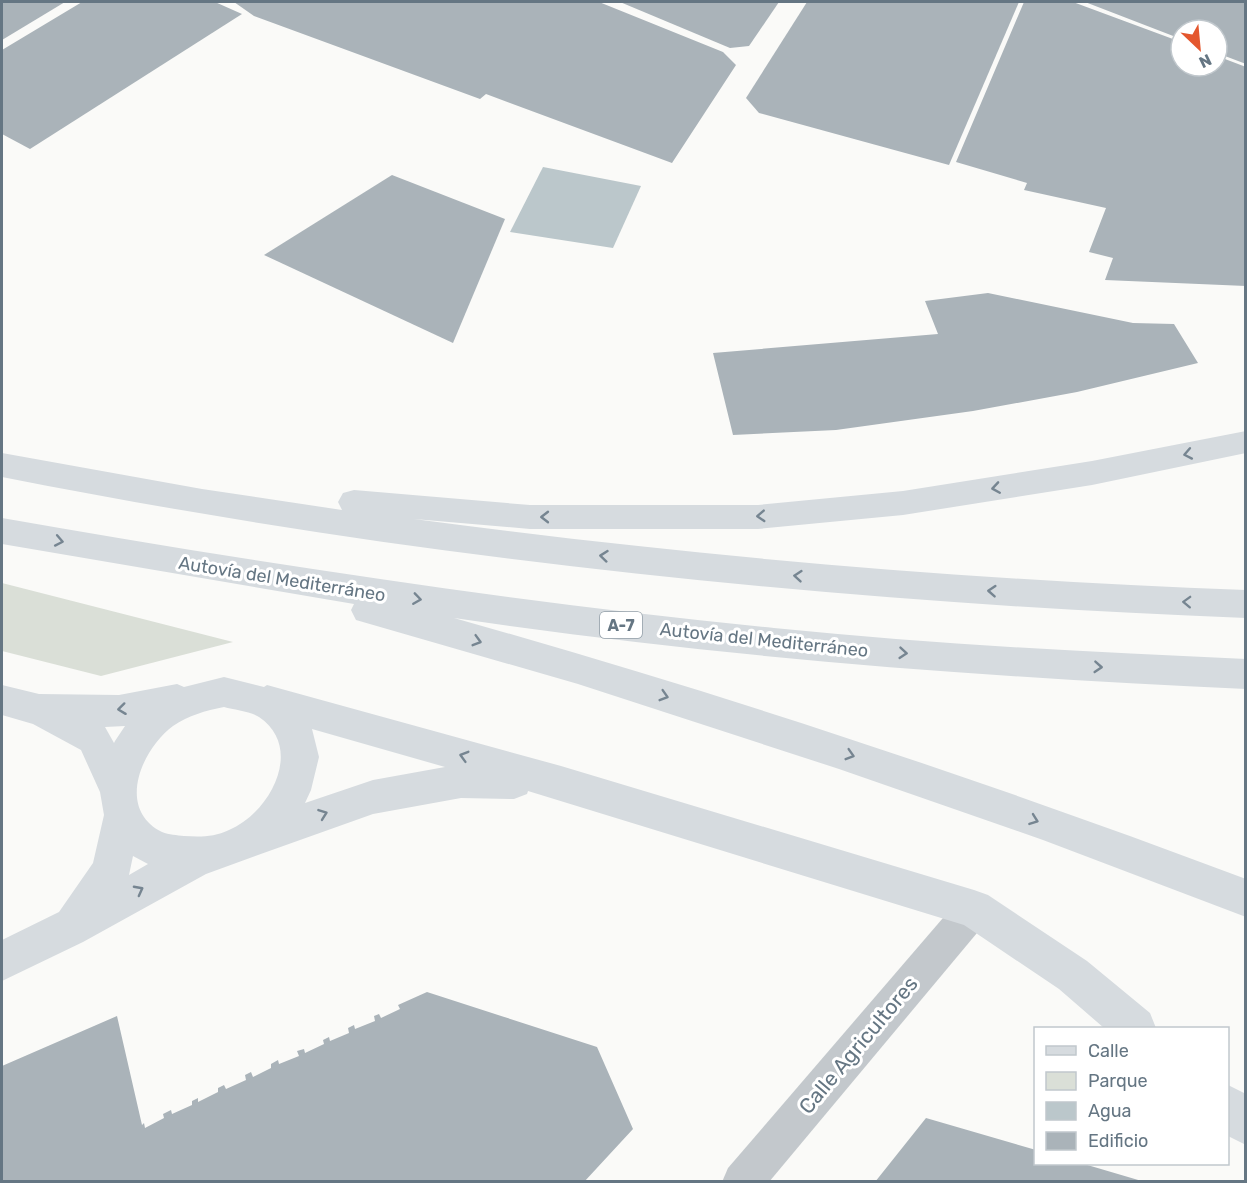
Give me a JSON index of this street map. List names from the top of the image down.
{
  "streets": {
    "main road": ["Autovía del Mediterráneo", "A-7"],
    "street": ["Calle Agricultores"]
  },
  "legend": [
    "Calle",
    "Parque",
    "Agua",
    "Edificio"
  ],
  "north": "bottom right"
}
